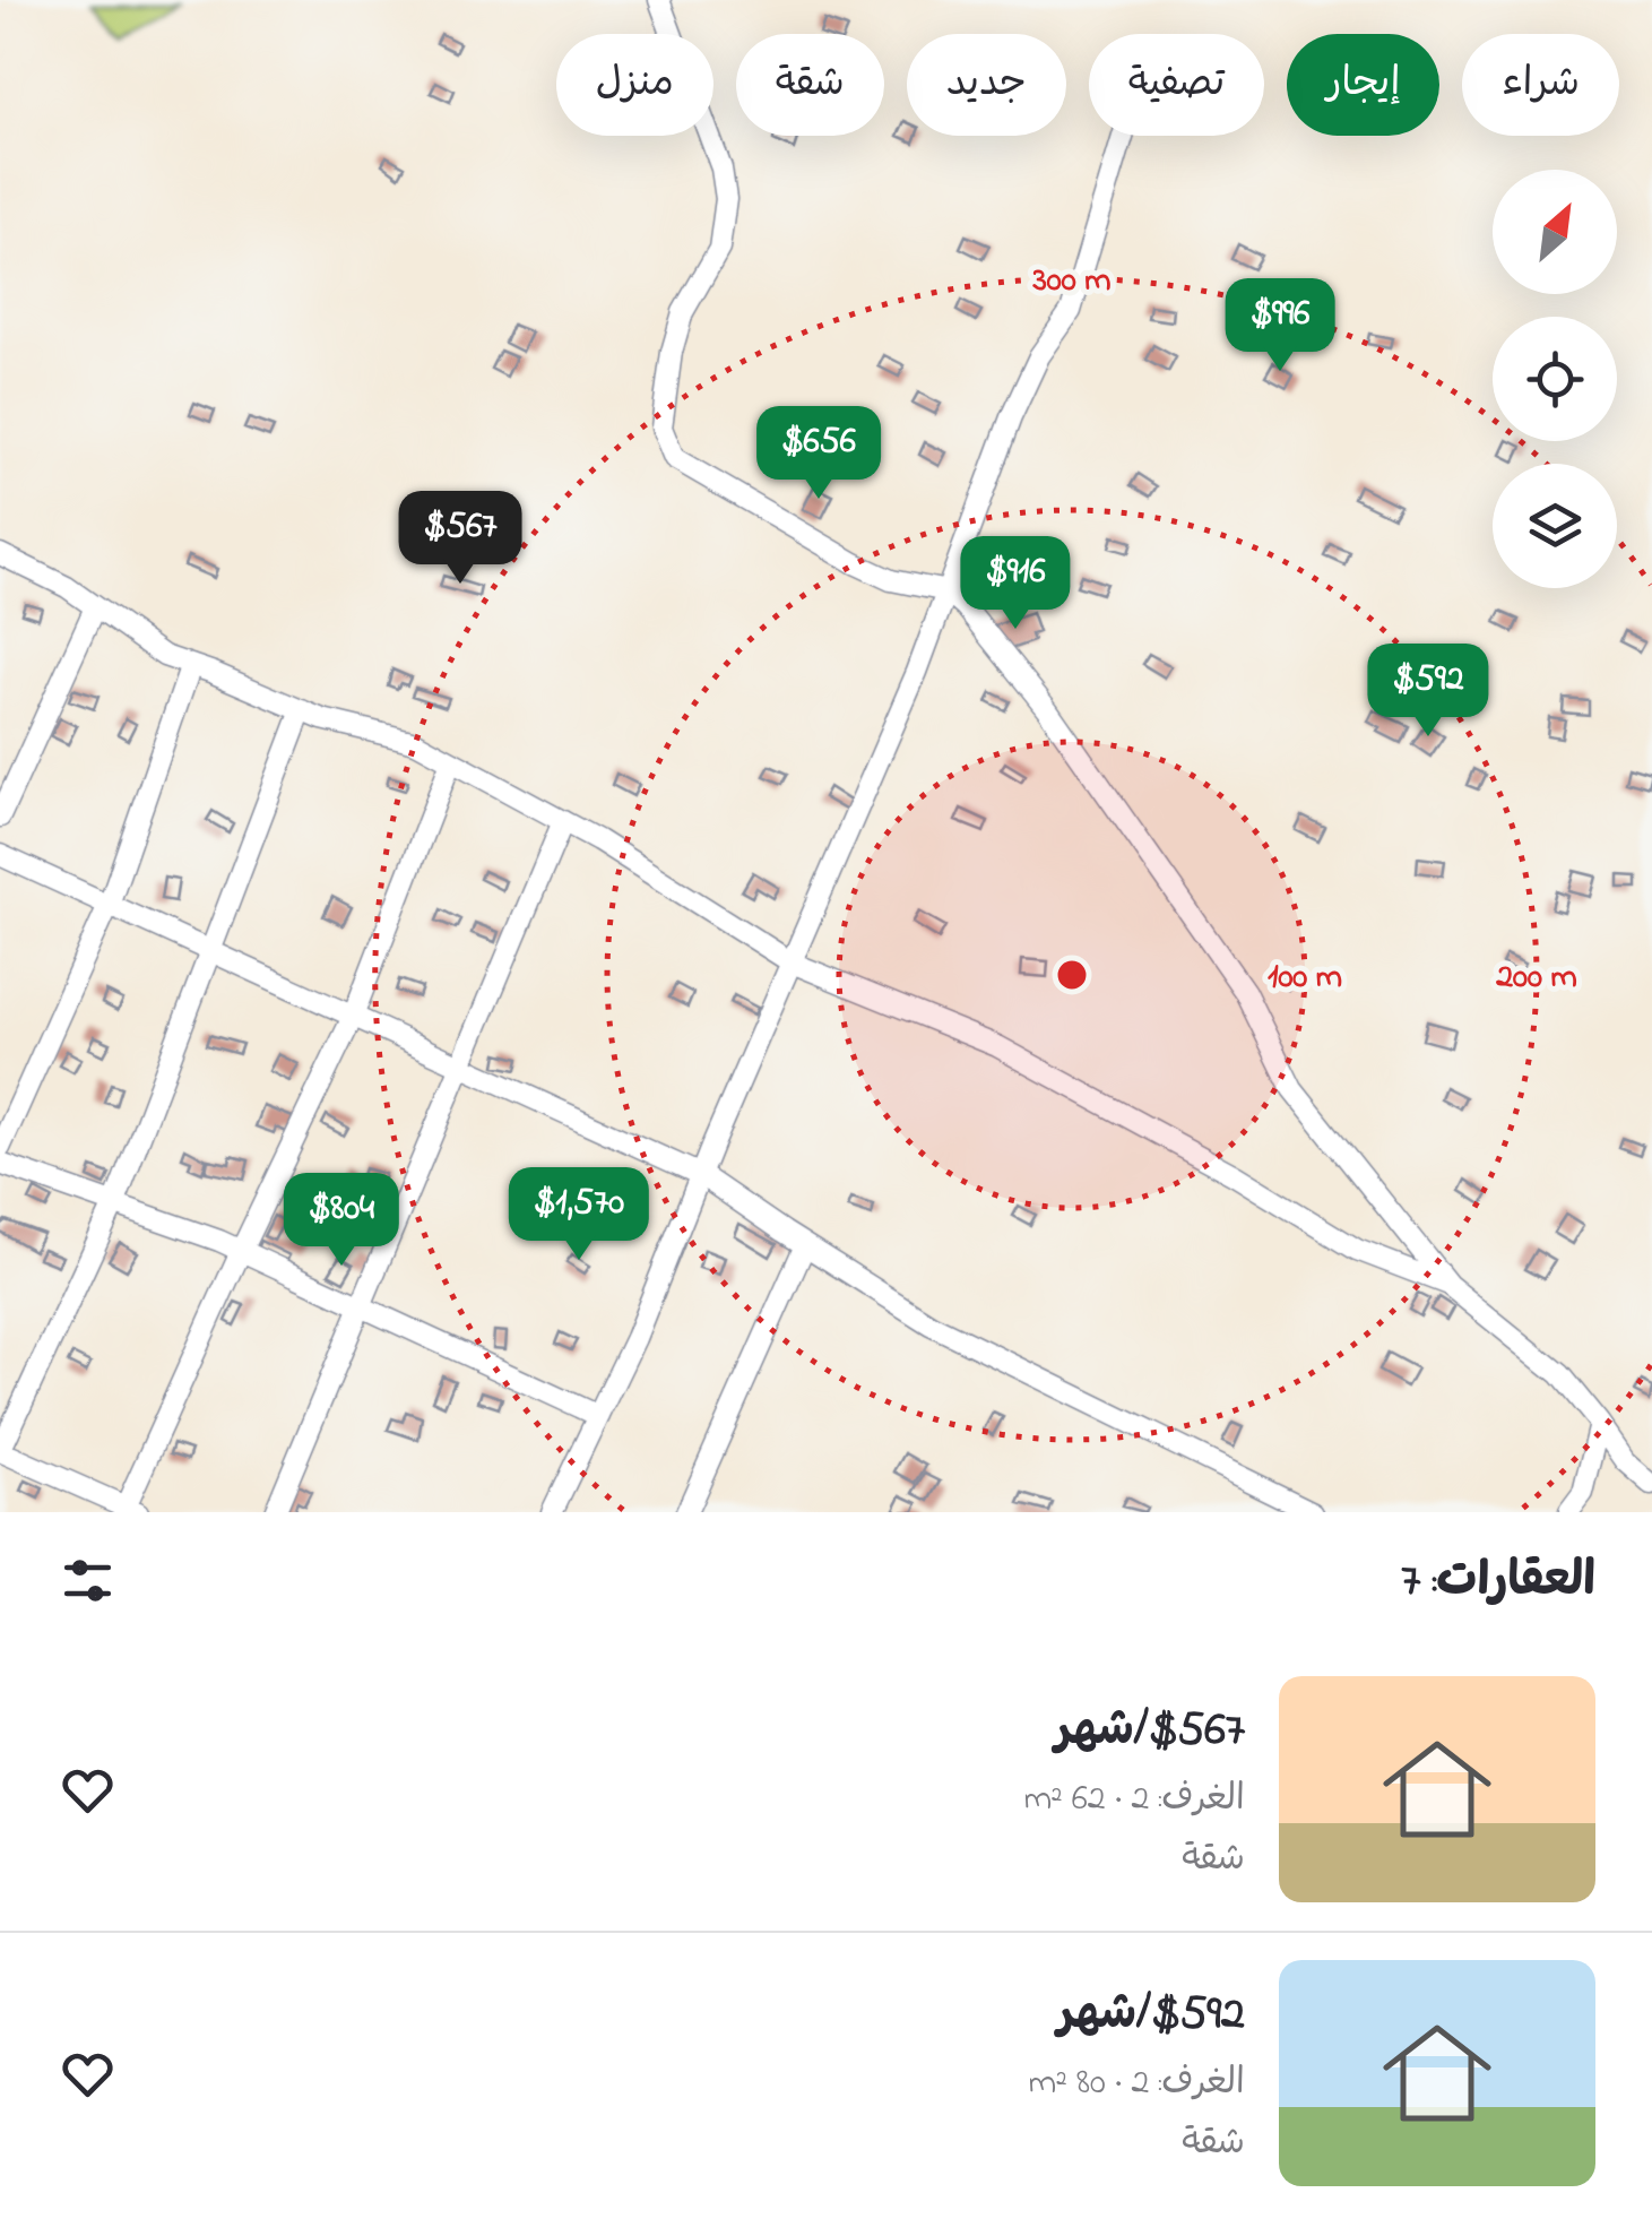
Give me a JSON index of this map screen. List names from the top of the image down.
{
  "north": "top right",
  "page": {
    "chip": [
      "شراء",
      "إيجار",
      "تصفية",
      "جديد",
      "شقة",
      "منزل"
    ],
    "price": [
      "$996",
      "$656",
      "$567",
      "$916",
      "$592",
      "$1,570",
      "$804"
    ],
    "heading": "العقارات: 7",
    "list": [
      {
        "name": "$567/شهر",
        "note": "الغرف: 2 · 62 m² · شقة"
      },
      {
        "name": "$592/شهر",
        "note": "الغرف: 2 · 80 m² · شقة"
      }
    ]
  },
  "rings": ["300 m", "100 m", "200 m"]
}
